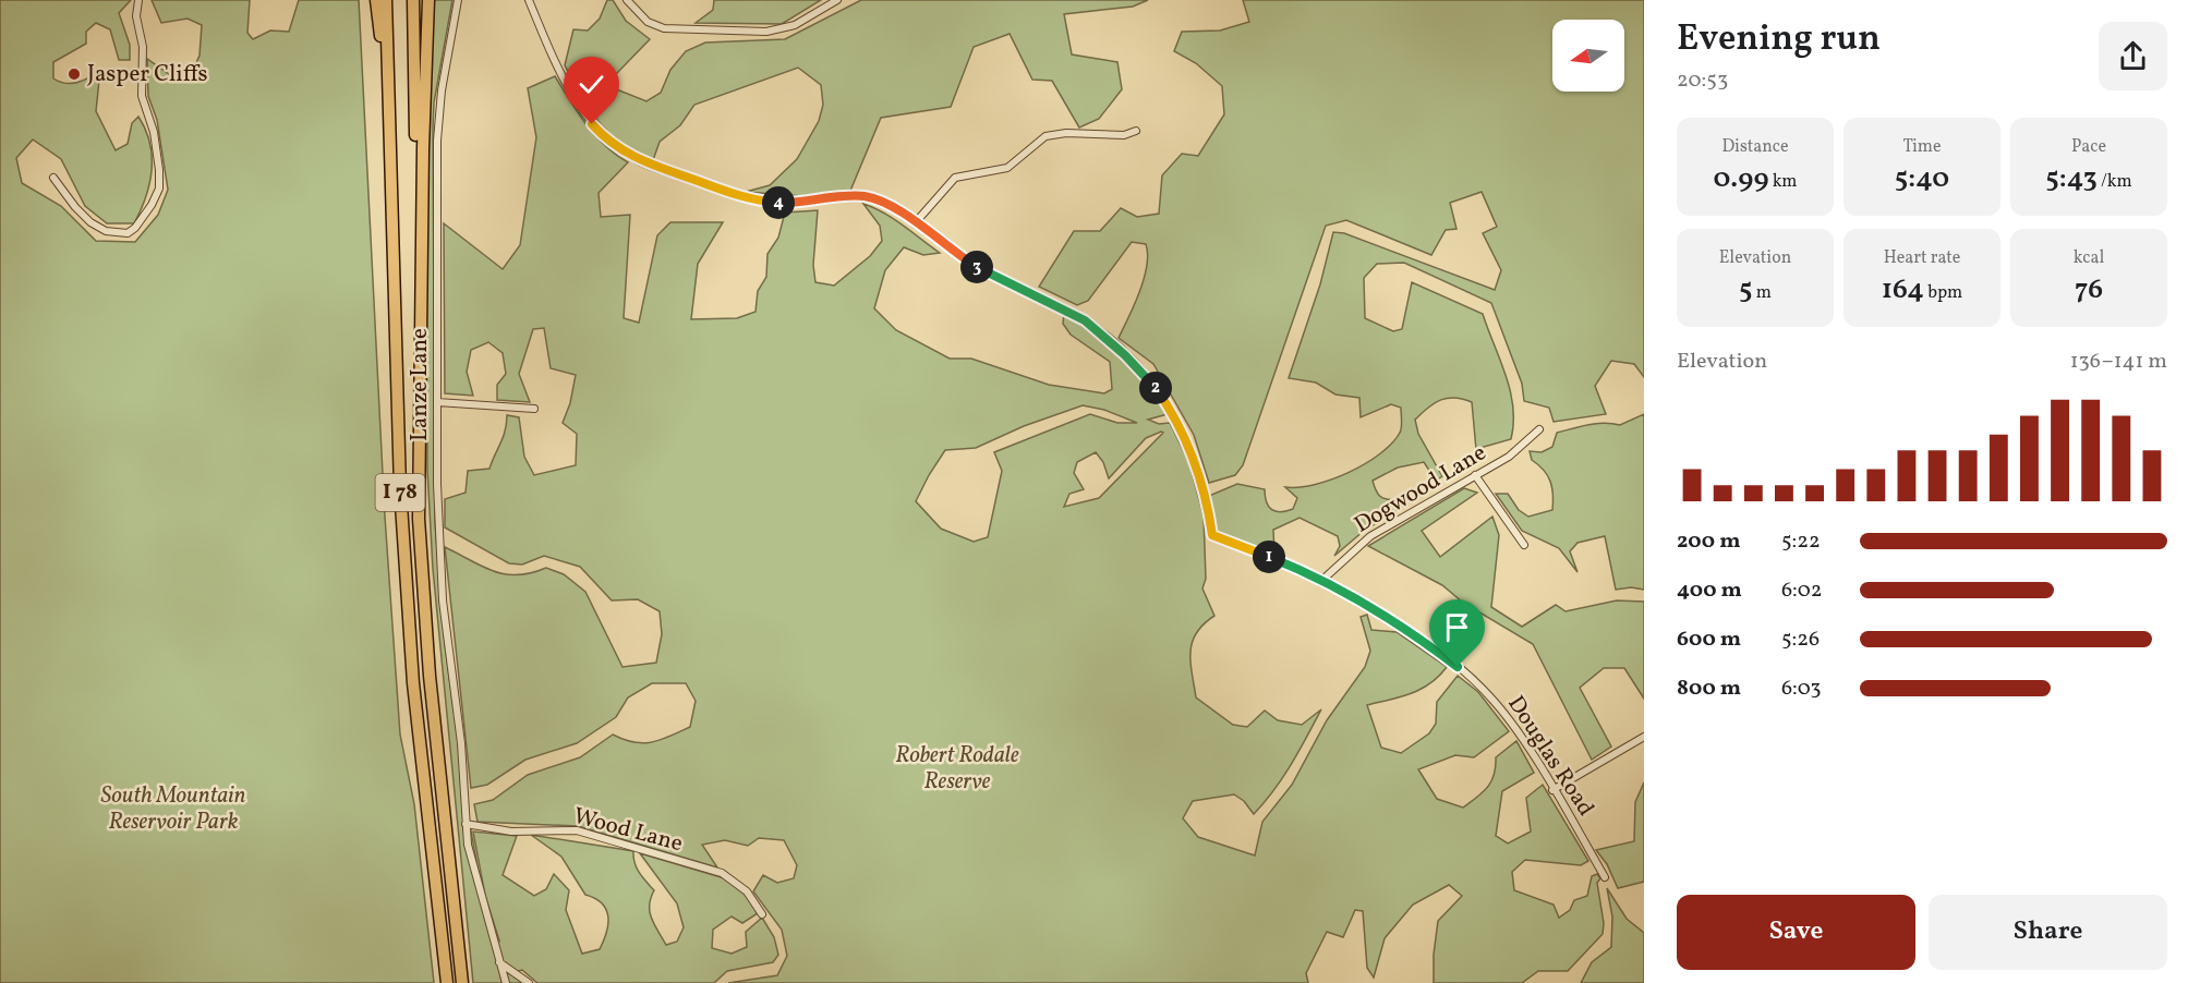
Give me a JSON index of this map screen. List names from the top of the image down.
{
  "streets": {
    "highway": ["I 78"],
    "street": [
      "Lanze Lane",
      "Dogwood Lane",
      "Douglas Road",
      "Wood Lane"
    ]
  },
  "crossings": [
    ["Lanze Lane", "Wood Lane"],
    ["Dogwood Lane", "Douglas Road"]
  ],
  "parks": ["Robert Rodale Reserve", "South Mountain Reservoir Park"],
  "places": ["Jasper Cliffs"],
  "north": "left",
  "page": {
    "heading": ["Evening run", "20:53"],
    "stats": [
      ["Distance", "0.99 km"],
      ["Time", "5:40"],
      ["Pace", "5:43 /km"],
      ["Elevation", "5 m"],
      ["Heart rate", "164 bpm"],
      ["kcal", "76"]
    ],
    "pins": [
      "4",
      "3",
      "2",
      "1"
    ],
    "chart": ["Elevation", "136–141 m"],
    "list": [
      {
        "name": "200 m",
        "note": "5:22"
      },
      {
        "name": "400 m",
        "note": "6:02"
      },
      {
        "name": "600 m",
        "note": "5:26"
      },
      {
        "name": "800 m",
        "note": "6:03"
      }
    ],
    "buttons": ["Save", "Share"]
  }
}
